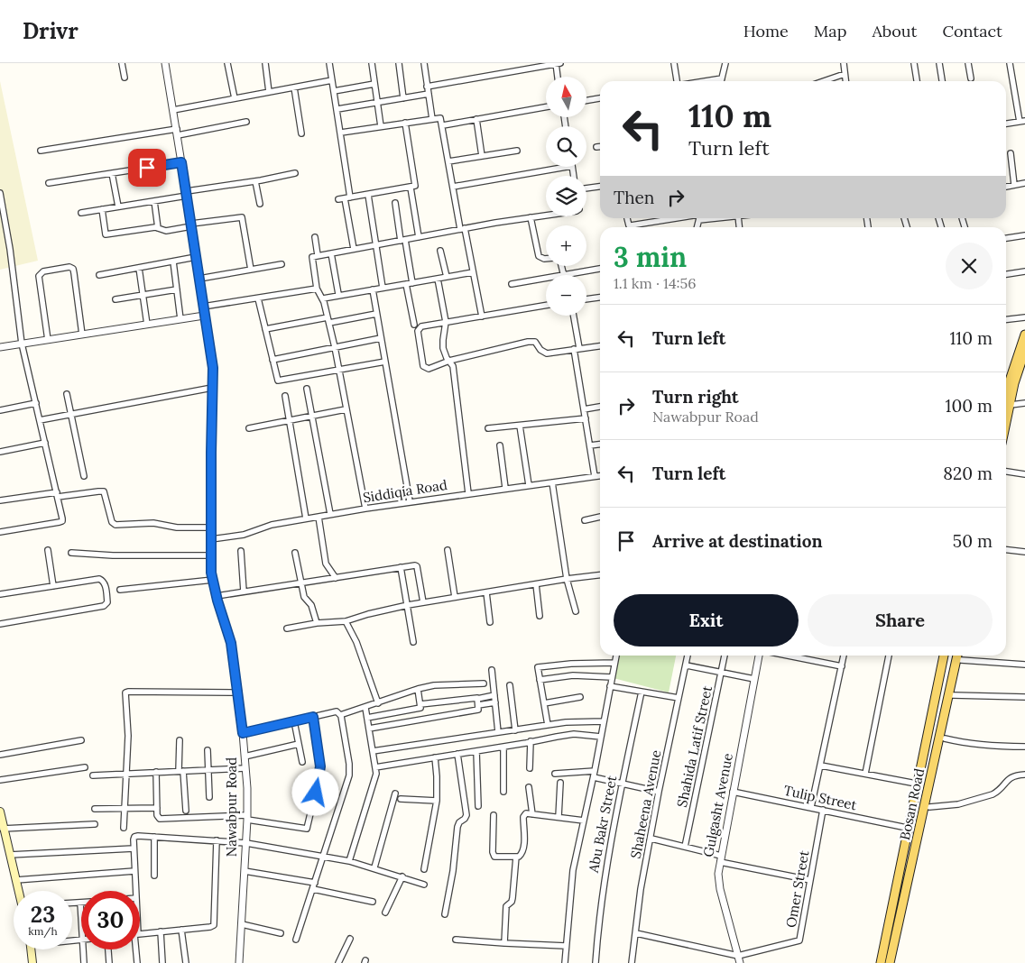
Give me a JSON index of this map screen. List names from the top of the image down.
{
  "streets": {
    "main road": ["Bosan Road"],
    "street": [
      "Siddiqia Road",
      "Shahida Latif Street",
      "Tulip Street",
      "Shaheena Avenue",
      "Gulgasht Avenue",
      "Nawabpur Road",
      "Abu Bakr Street",
      "Omer Street"
    ]
  },
  "crossings": [
    ["Siddiqia Road", "Nawabpur Road"],
    ["Tulip Street", "Gulgasht Avenue"],
    ["Tulip Street", "Omer Street"],
    ["Shaheena Avenue", "Omer Street"],
    ["Gulgasht Avenue", "Omer Street"]
  ],
  "north": "top",
  "page": {
    "header": "Drivr",
    "nav": [
      "Home",
      "Map",
      "About",
      "Contact"
    ],
    "map_buttons": ["+", "−"],
    "turn": ["110 m", "Turn left"],
    "then": "Then",
    "heading": ["3 min", "1.1 km · 14:56"],
    "list": [
      {
        "name": "Turn left",
        "value": "110 m"
      },
      {
        "name": "Turn right",
        "note": "Nawabpur Road",
        "value": "100 m"
      },
      {
        "name": "Turn left",
        "value": "820 m"
      },
      {
        "name": "Arrive at destination",
        "value": "50 m"
      }
    ],
    "buttons": ["Exit", "Share"],
    "speed": "23 km/h",
    "limit": "30"
  }
}
